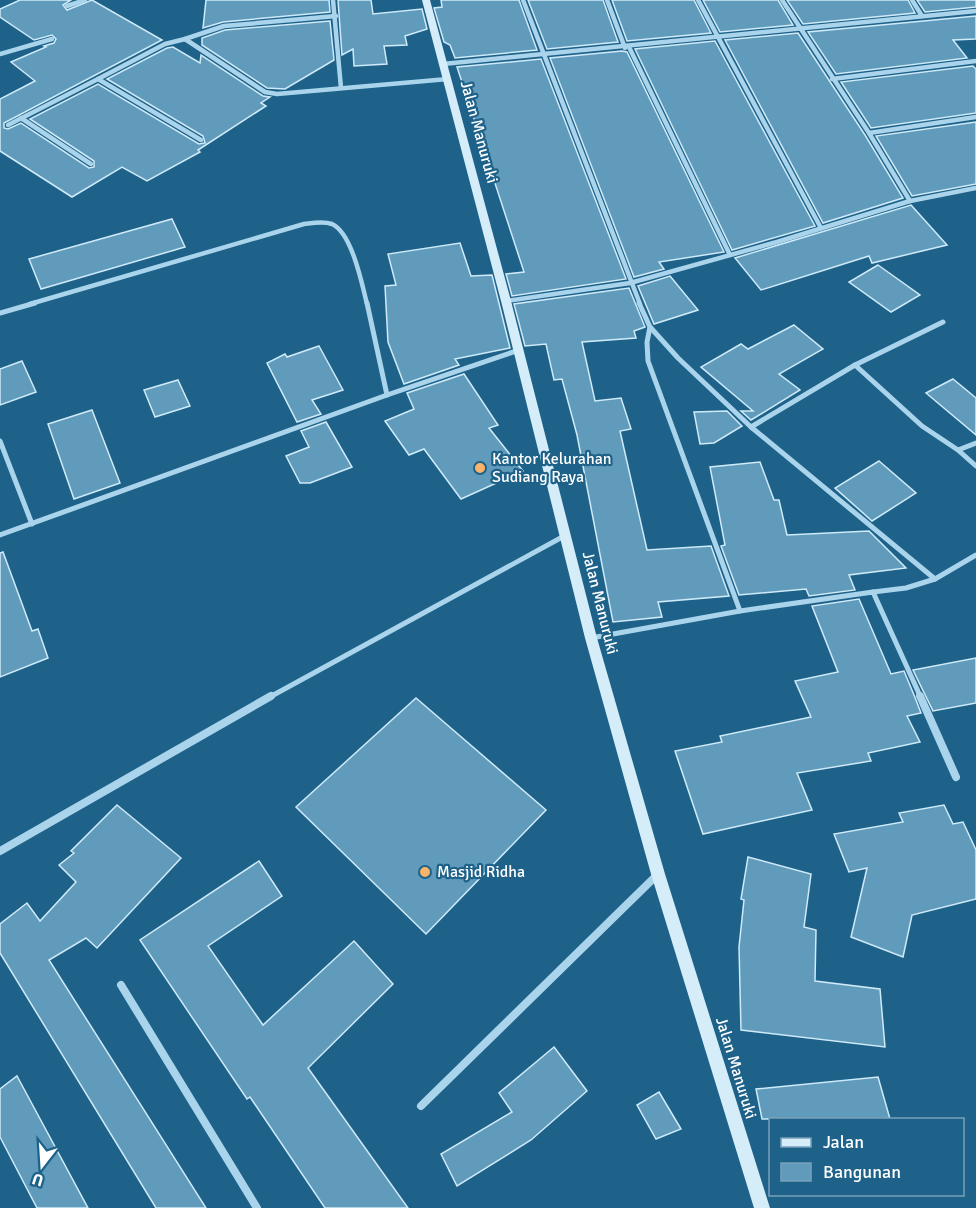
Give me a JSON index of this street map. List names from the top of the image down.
{
  "streets": {
    "street": ["Jalan Manuruki"]
  },
  "places": ["Kantor Kelurahan Sudiang Raya", "Masjid Ridha"],
  "legend": ["Jalan", "Bangunan"],
  "north": "bottom"
}
